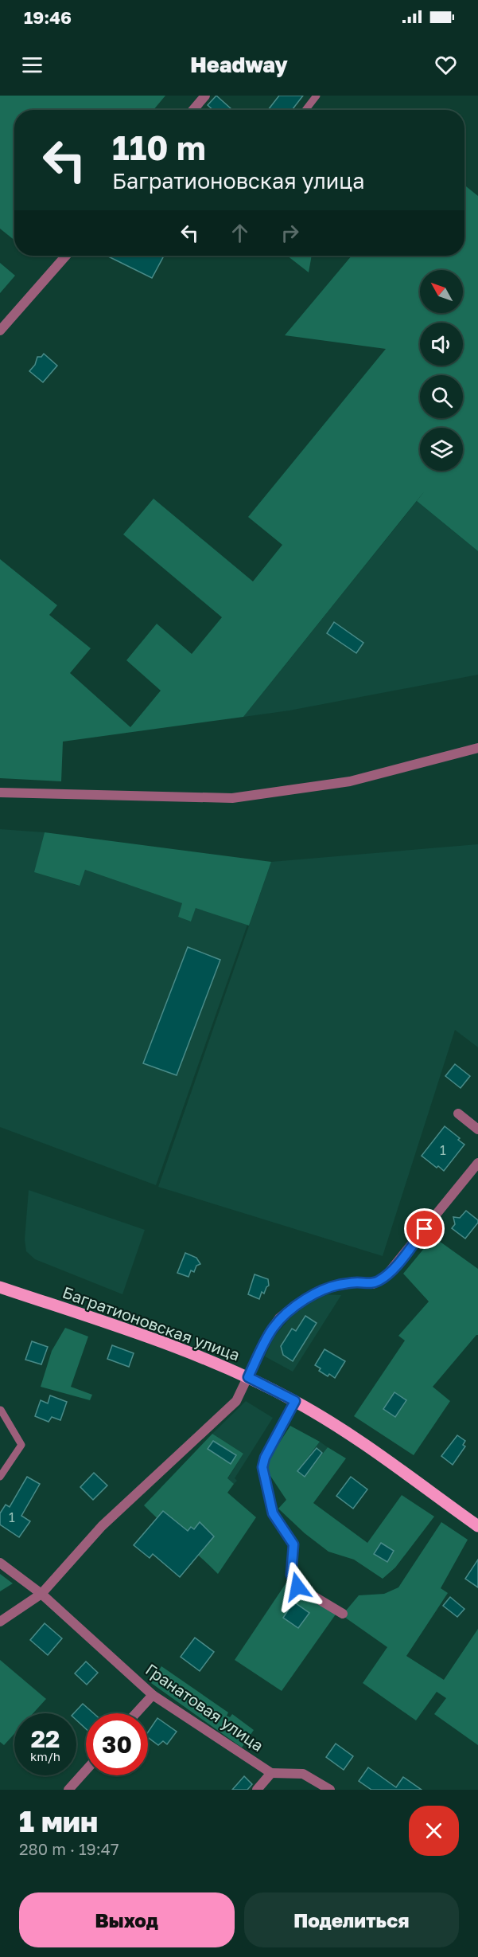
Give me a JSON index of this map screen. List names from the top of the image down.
{
  "streets": {
    "main road": ["Багратионовская улица"],
    "street": ["Гранатовая улица"]
  },
  "house_numbers": ["1", "1"],
  "north": "top left",
  "page": {
    "status": "19:46",
    "header": "Headway",
    "turn": ["110 m", "Багратионовская улица"],
    "speed": "22 km/h",
    "limit": "30",
    "heading": ["1 мин", "280 m · 19:47"],
    "buttons": ["Выход", "Поделиться"]
  }
}
